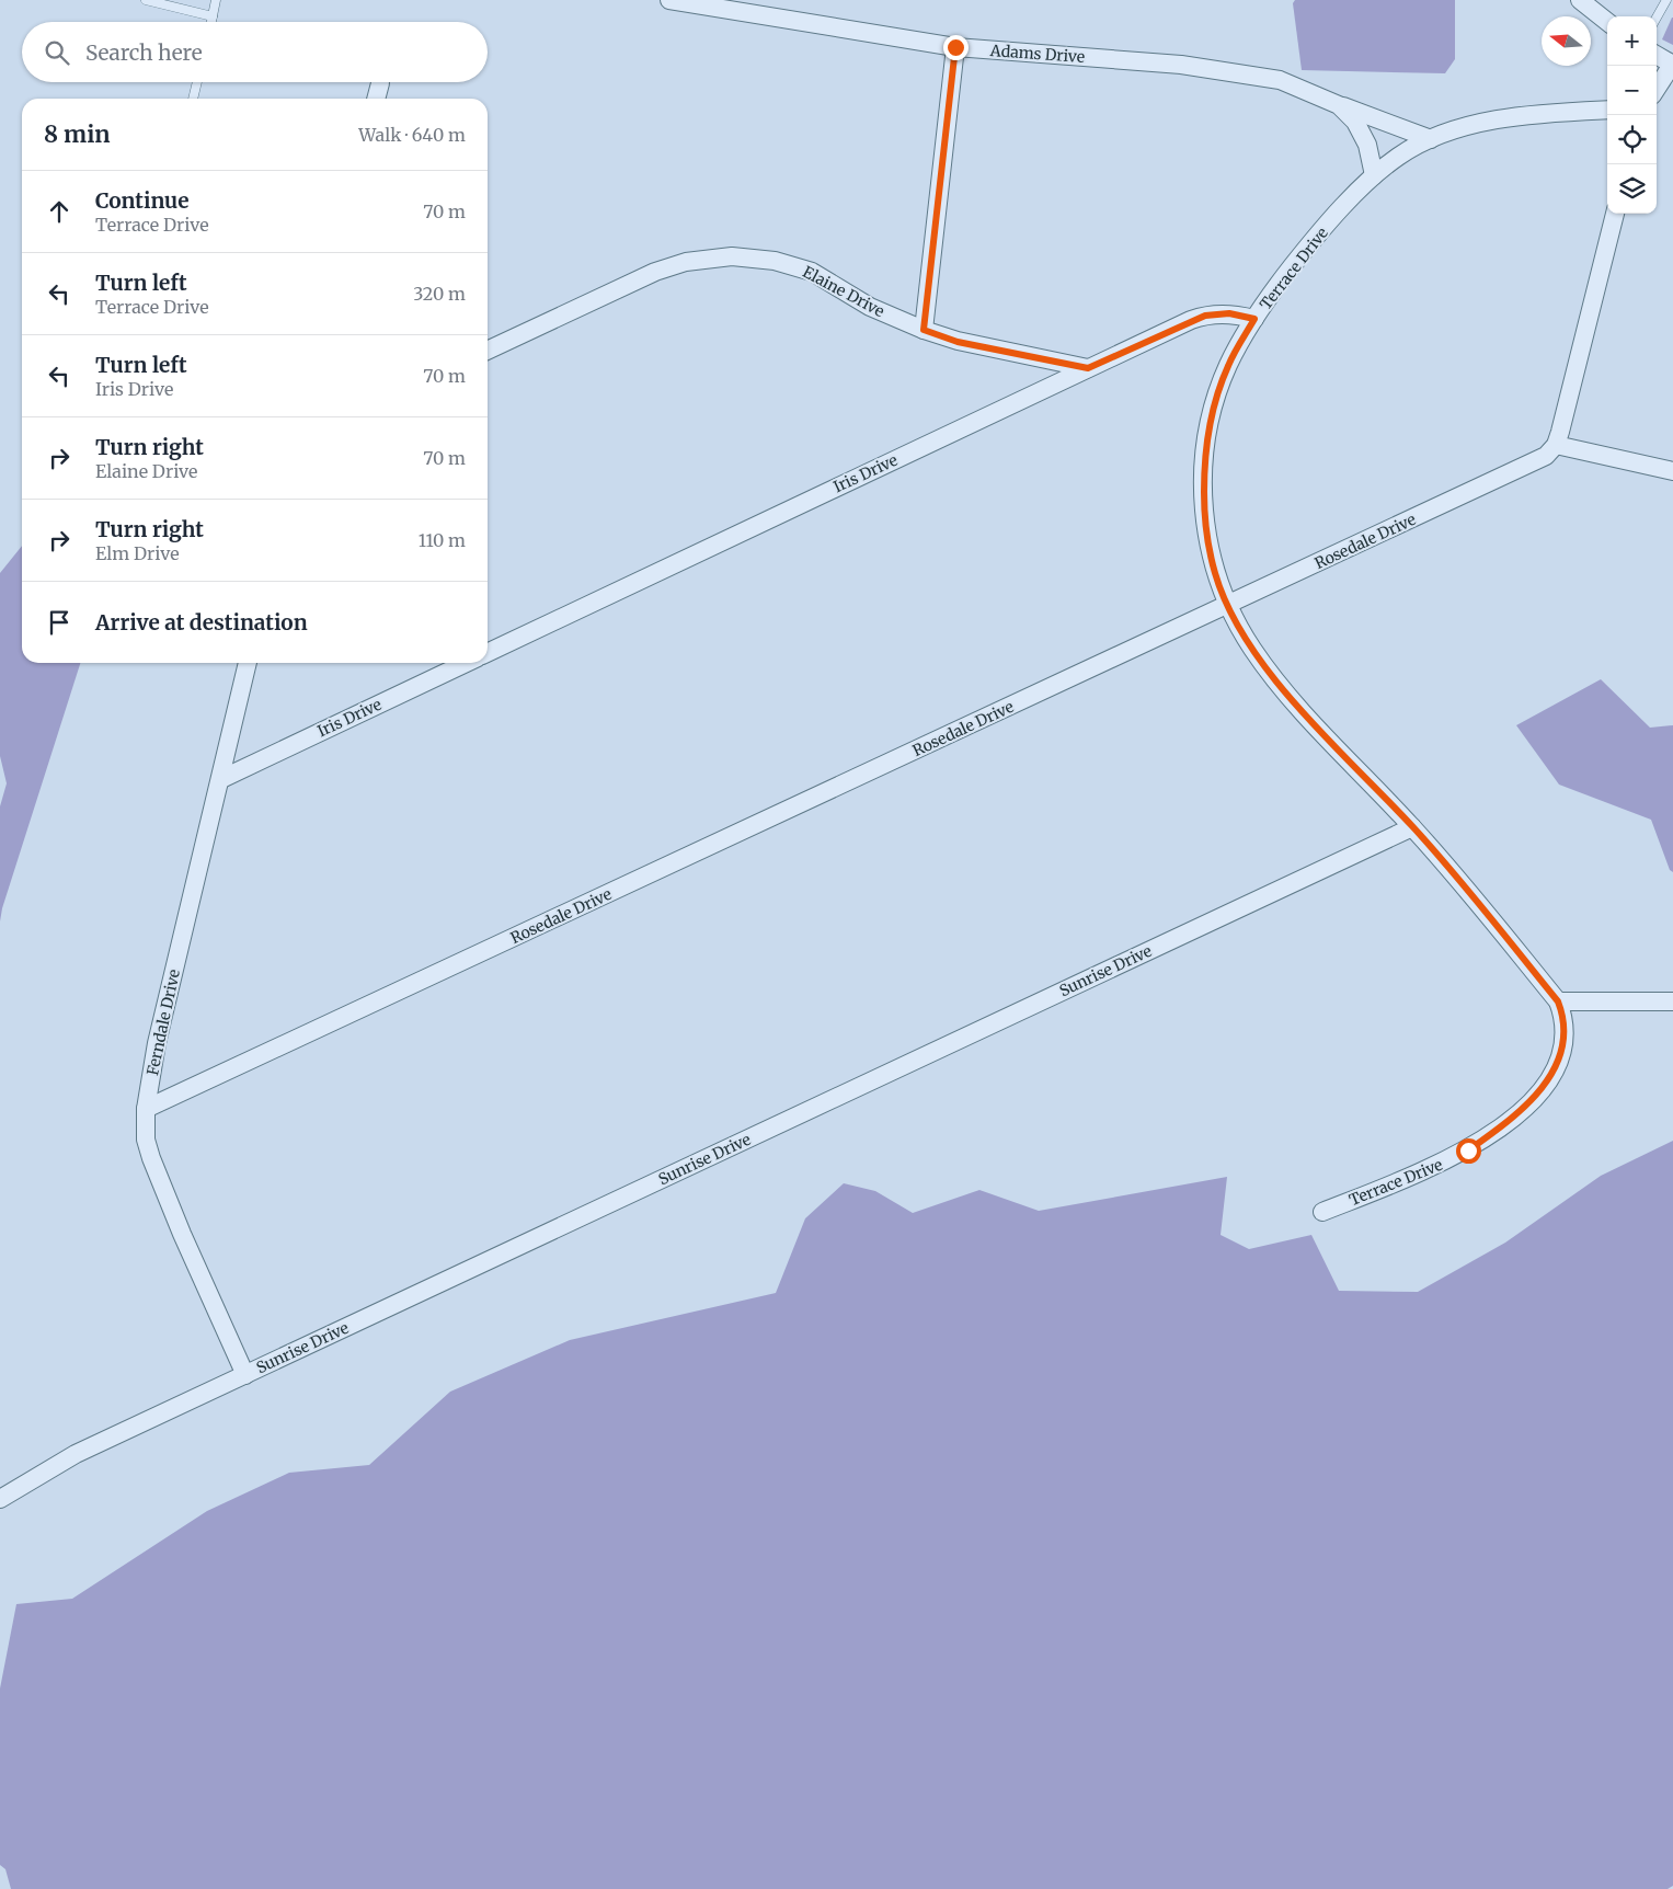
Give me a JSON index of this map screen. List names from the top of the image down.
{
  "streets": {
    "street": [
      "Adams Drive",
      "Terrace Drive",
      "Elaine Drive",
      "Iris Drive",
      "Rosedale Drive",
      "Sunrise Drive",
      "Ferndale Drive"
    ]
  },
  "crossings": [
    ["Adams Drive", "Terrace Drive"],
    ["Terrace Drive", "Iris Drive"],
    ["Terrace Drive", "Rosedale Drive"],
    ["Terrace Drive", "Sunrise Drive"],
    ["Elaine Drive", "Iris Drive"],
    ["Iris Drive", "Ferndale Drive"],
    ["Rosedale Drive", "Ferndale Drive"],
    ["Sunrise Drive", "Ferndale Drive"]
  ],
  "north": "left",
  "page": {
    "map_buttons": ["+", "−"],
    "search": "Search here",
    "heading": ["8 min", "Walk · 640 m"],
    "list": [
      ["Continue", "Terrace Drive", "70 m"],
      ["Turn left", "Terrace Drive", "320 m"],
      ["Turn left", "Iris Drive", "70 m"],
      ["Turn right", "Elaine Drive", "70 m"],
      ["Turn right", "Elm Drive", "110 m"],
      "Arrive at destination"
    ]
  }
}
